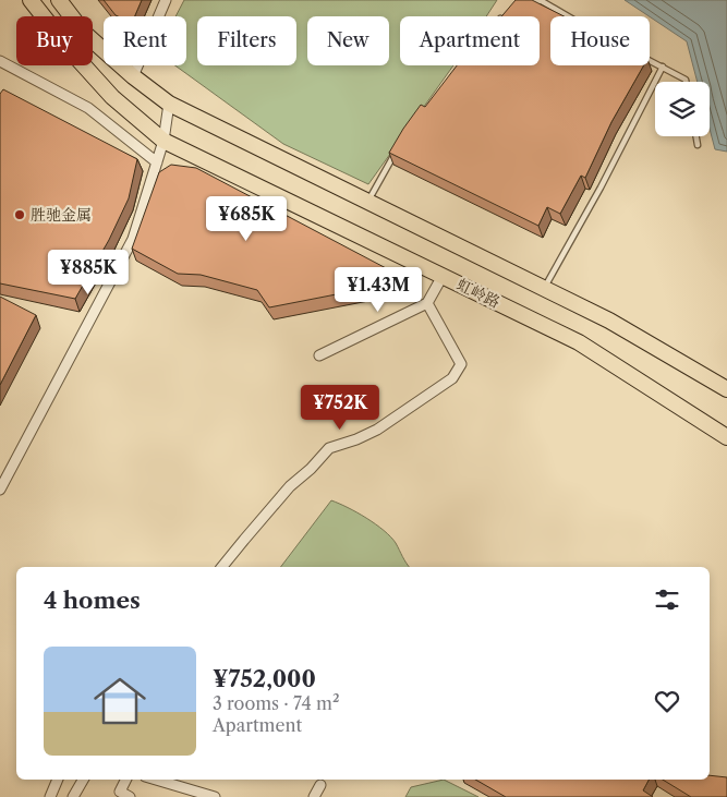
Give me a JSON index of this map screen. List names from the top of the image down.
{
  "streets": {
    "main road": ["虹岭路"]
  },
  "places": ["胜驰金属"],
  "page": {
    "chip": [
      "Buy",
      "Rent",
      "Filters",
      "New",
      "Apartment",
      "House"
    ],
    "price": [
      "¥685K",
      "¥885K",
      "¥1.43M",
      "¥752K"
    ],
    "heading": "4 homes",
    "list": [
      {
        "name": "¥752,000",
        "note": "3 rooms · 74 m² · Apartment"
      }
    ]
  }
}
